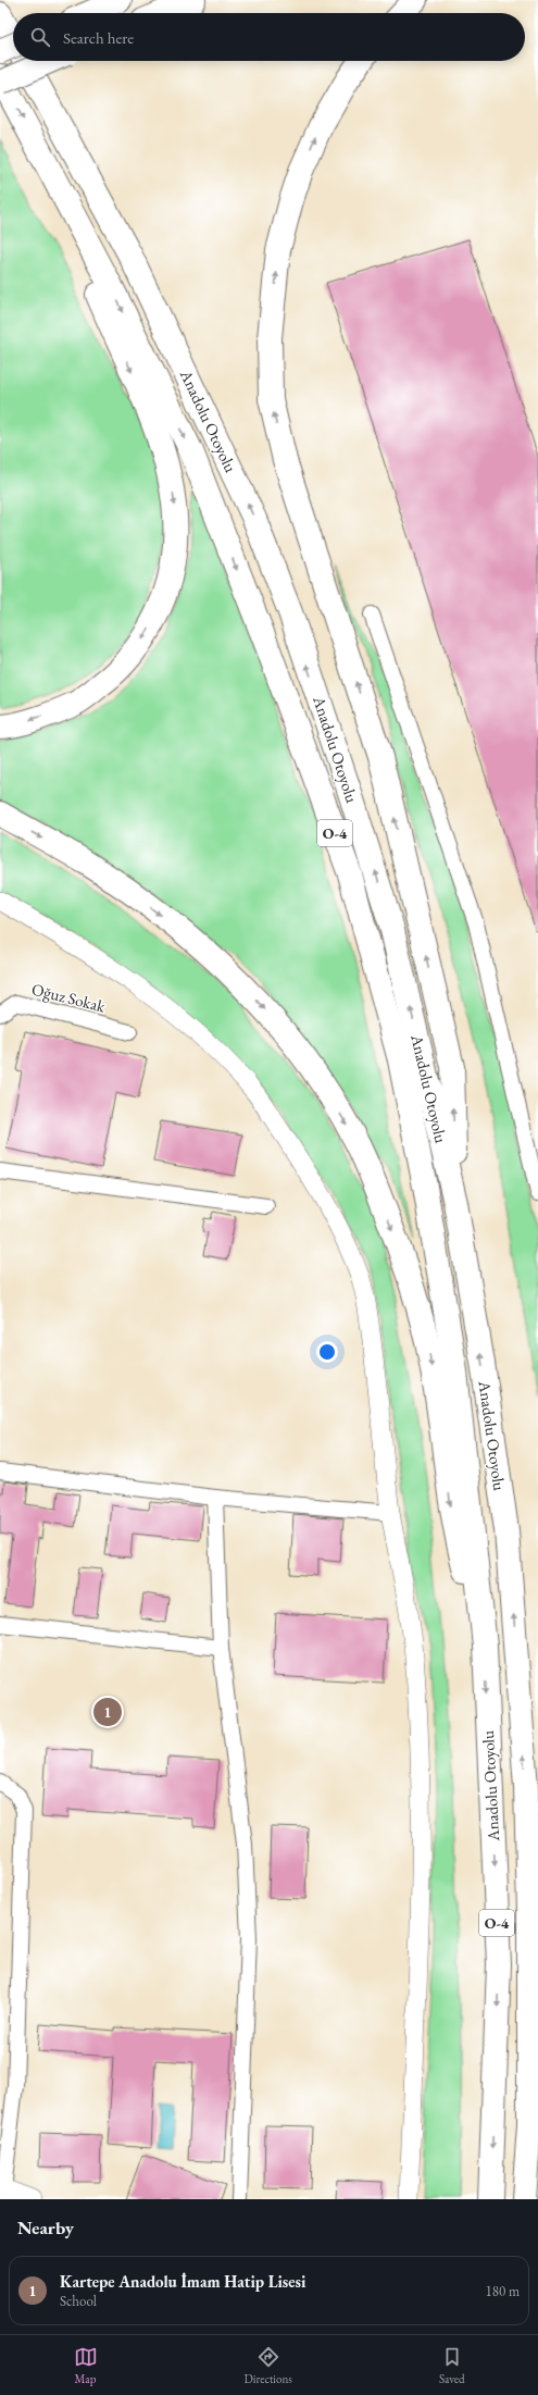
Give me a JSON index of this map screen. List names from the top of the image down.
{
  "streets": {
    "highway": ["Anadolu Otoyolu", "O-4"],
    "street": ["Oğuz Sokak"]
  },
  "page": {
    "search": "Search here",
    "pins": "1",
    "heading": "Nearby",
    "list": [
      {
        "mark": "1",
        "name": "Kartepe Anadolu İmam Hatip Lisesi",
        "note": "School",
        "value": "180 m"
      }
    ],
    "nav": ["Map", "Directions", "Saved"]
  }
}
